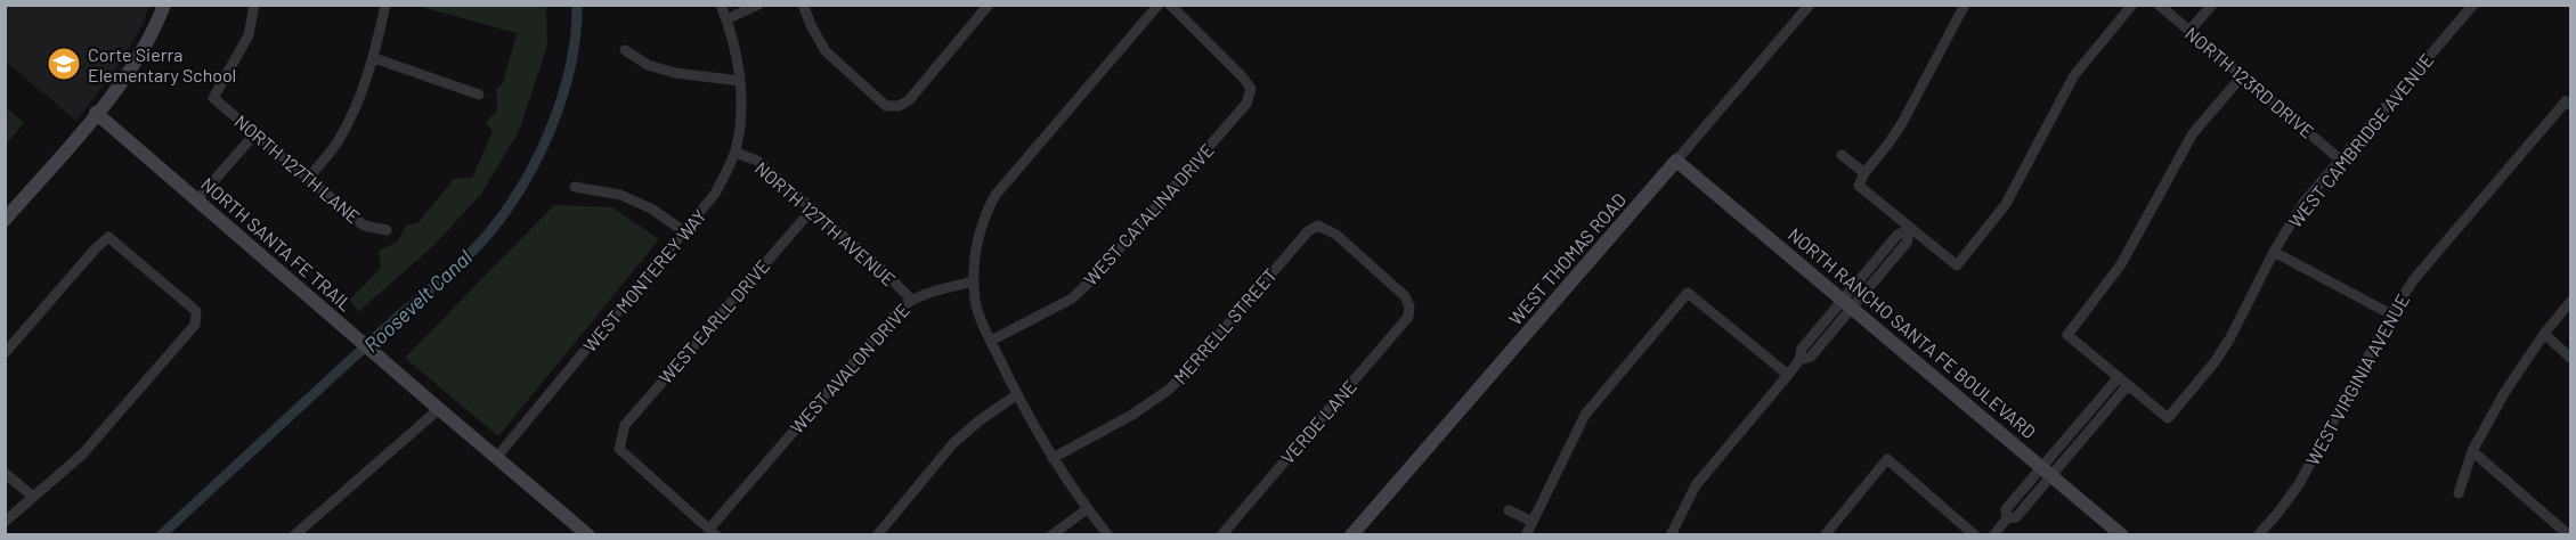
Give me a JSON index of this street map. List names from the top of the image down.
{
  "streets": {
    "street": [
      "NORTH 123RD DRIVE",
      "WEST CAMBRIDGE AVENUE",
      "NORTH 127TH LANE",
      "WEST CATALINA DRIVE",
      "NORTH 127TH AVENUE",
      "NORTH SANTA FE TRAIL",
      "WEST THOMAS ROAD",
      "WEST MONTEREY WAY",
      "WEST EARLL DRIVE",
      "MERRELL STREET",
      "NORTH RANCHO SANTA FE BOULEVARD",
      "WEST AVALON DRIVE",
      "WEST VIRGINIA AVENUE",
      "VERDE LANE"
    ]
  },
  "crossings": [
    ["NORTH 123RD DRIVE", "WEST CAMBRIDGE AVENUE"],
    ["NORTH 127TH AVENUE", "WEST MONTEREY WAY"],
    ["NORTH 127TH AVENUE", "WEST EARLL DRIVE"],
    ["NORTH 127TH AVENUE", "WEST AVALON DRIVE"],
    ["NORTH SANTA FE TRAIL", "WEST MONTEREY WAY"],
    ["WEST THOMAS ROAD", "NORTH RANCHO SANTA FE BOULEVARD"],
    ["WEST EARLL DRIVE", "WEST AVALON DRIVE"],
    ["MERRELL STREET", "VERDE LANE"]
  ],
  "water": ["Roosevelt Canal"],
  "places": {
    "school or university": ["Corte Sierra Elementary School"]
  }
}
